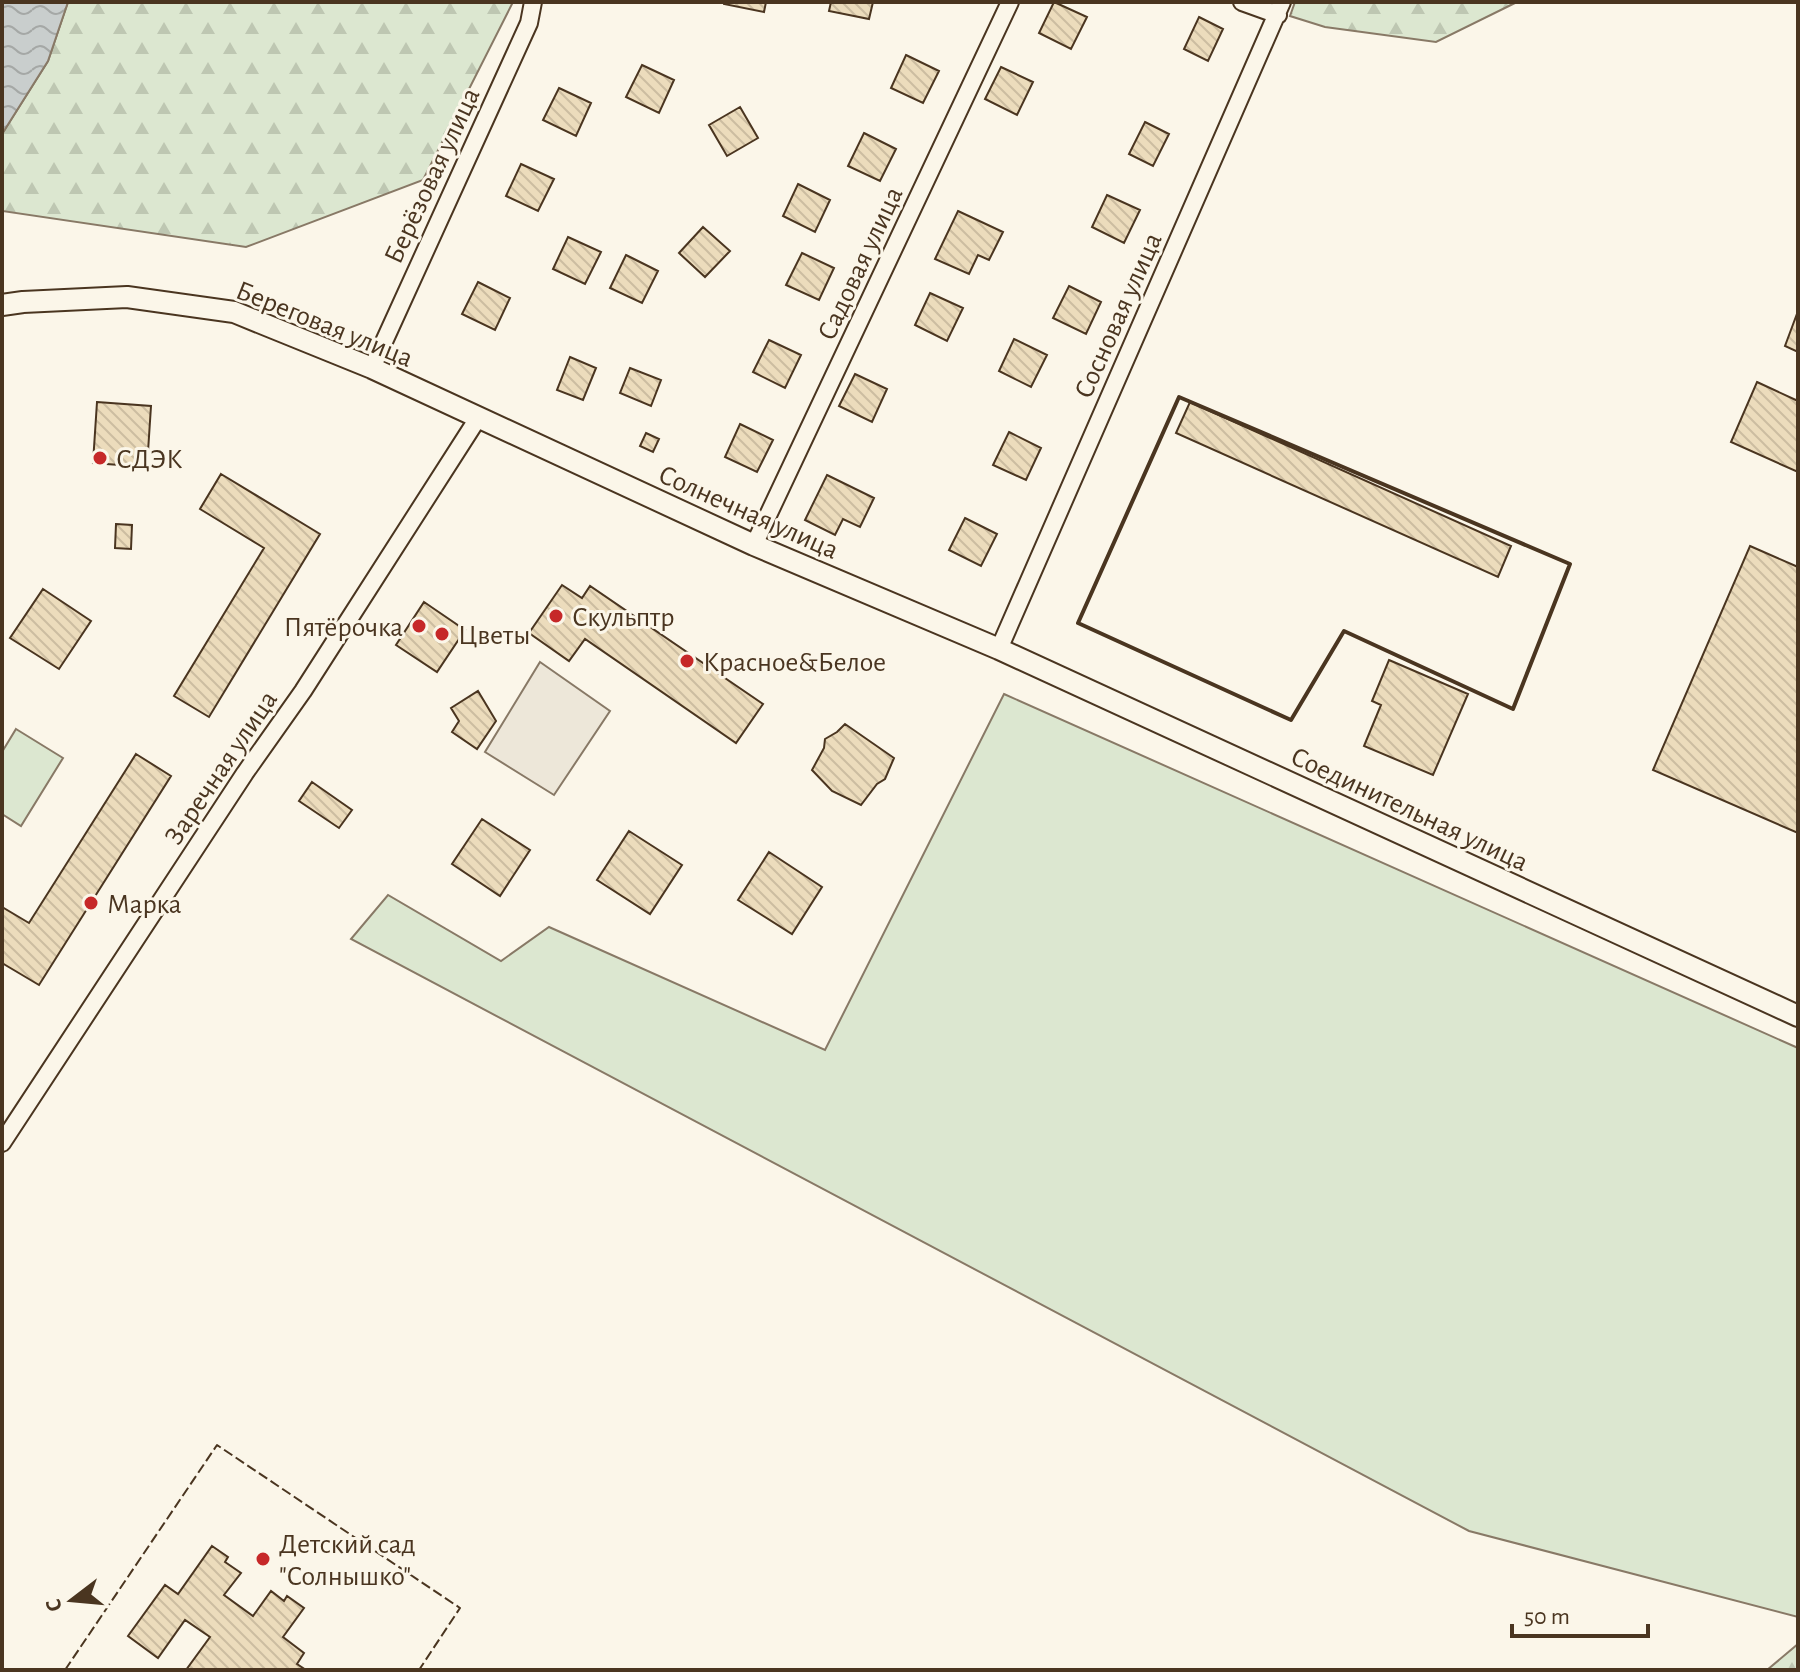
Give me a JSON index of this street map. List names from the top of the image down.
{
  "streets": {
    "street": [
      "Берёзовая улица",
      "Садовая улица",
      "Сосновая улица",
      "Береговая улица",
      "Солнечная улица",
      "Заречная улица",
      "Соединительная улица"
    ]
  },
  "crossings": [
    ["Берёзовая улица", "Береговая улица"],
    ["Садовая улица", "Солнечная улица"],
    ["Сосновая улица", "Солнечная улица"],
    ["Сосновая улица", "Соединительная улица"],
    ["Береговая улица", "Солнечная улица"],
    ["Береговая улица", "Заречная улица"],
    ["Солнечная улица", "Заречная улица"],
    ["Солнечная улица", "Соединительная улица"]
  ],
  "places": [
    "СДЭК",
    "Скульптр",
    "Пятёрочка",
    "Цветы",
    "Красное&Белое",
    "Марка",
    "Детский сад \"Солнышко\""
  ],
  "scale_bar": "50 m",
  "north": "left"
}
